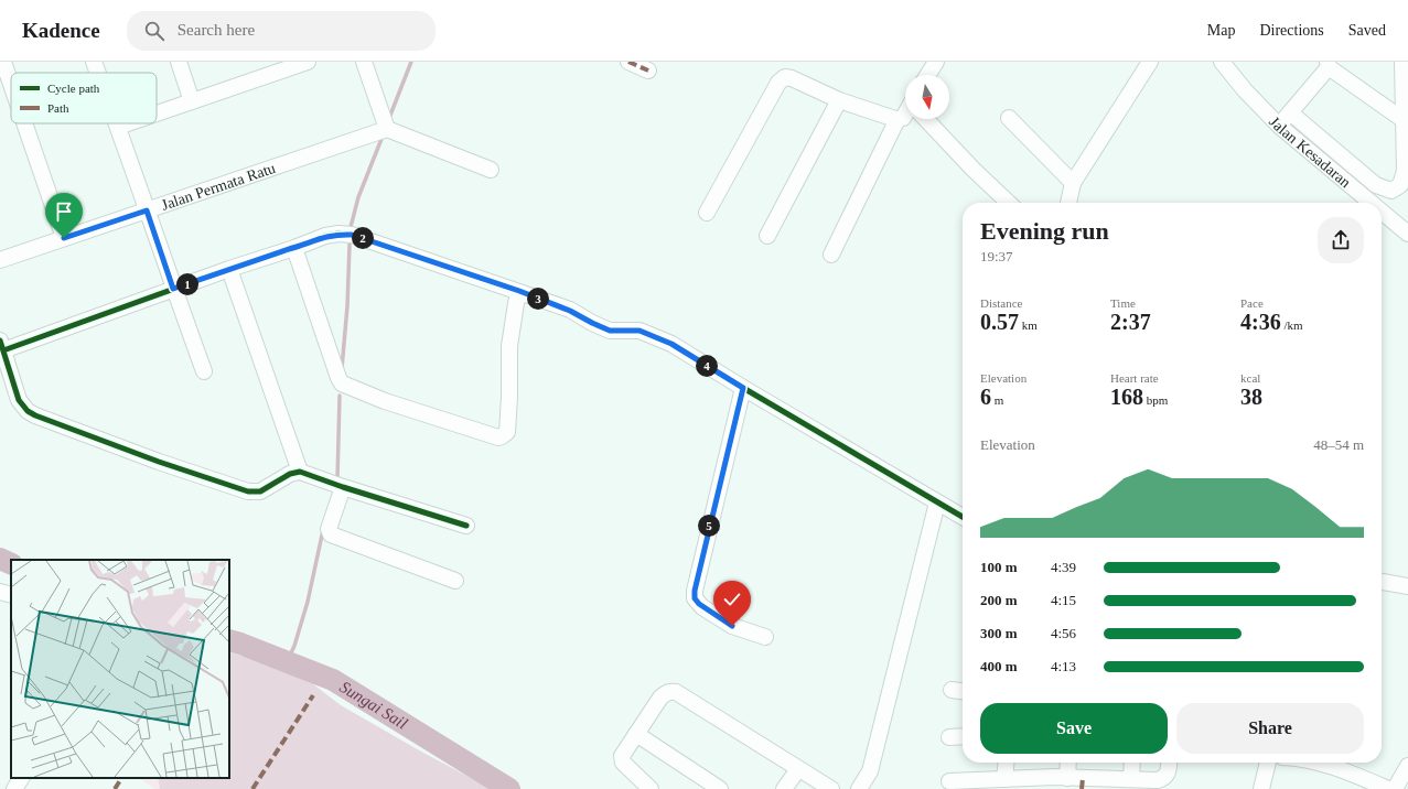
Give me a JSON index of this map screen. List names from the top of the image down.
{
  "streets": {
    "street": ["Jalan Kesadaran", "Jalan Permata Ratu"]
  },
  "water": ["Sungai Sail"],
  "legend": ["Cycle path", "Path"],
  "north": "bottom",
  "page": {
    "header": "Kadence",
    "search": "Search here",
    "nav": ["Map", "Directions", "Saved"],
    "heading": ["Evening run", "19:37"],
    "pins": [
      "2",
      "1",
      "3",
      "4",
      "5"
    ],
    "stats": [
      ["Distance", "0.57 km"],
      ["Time", "2:37"],
      ["Pace", "4:36 /km"],
      ["Elevation", "6 m"],
      ["Heart rate", "168 bpm"],
      ["kcal", "38"]
    ],
    "chart": ["Elevation", "48–54 m"],
    "list": [
      {
        "name": "100 m",
        "note": "4:39"
      },
      {
        "name": "200 m",
        "note": "4:15"
      },
      {
        "name": "300 m",
        "note": "4:56"
      },
      {
        "name": "400 m",
        "note": "4:13"
      }
    ],
    "buttons": ["Save", "Share"]
  }
}
